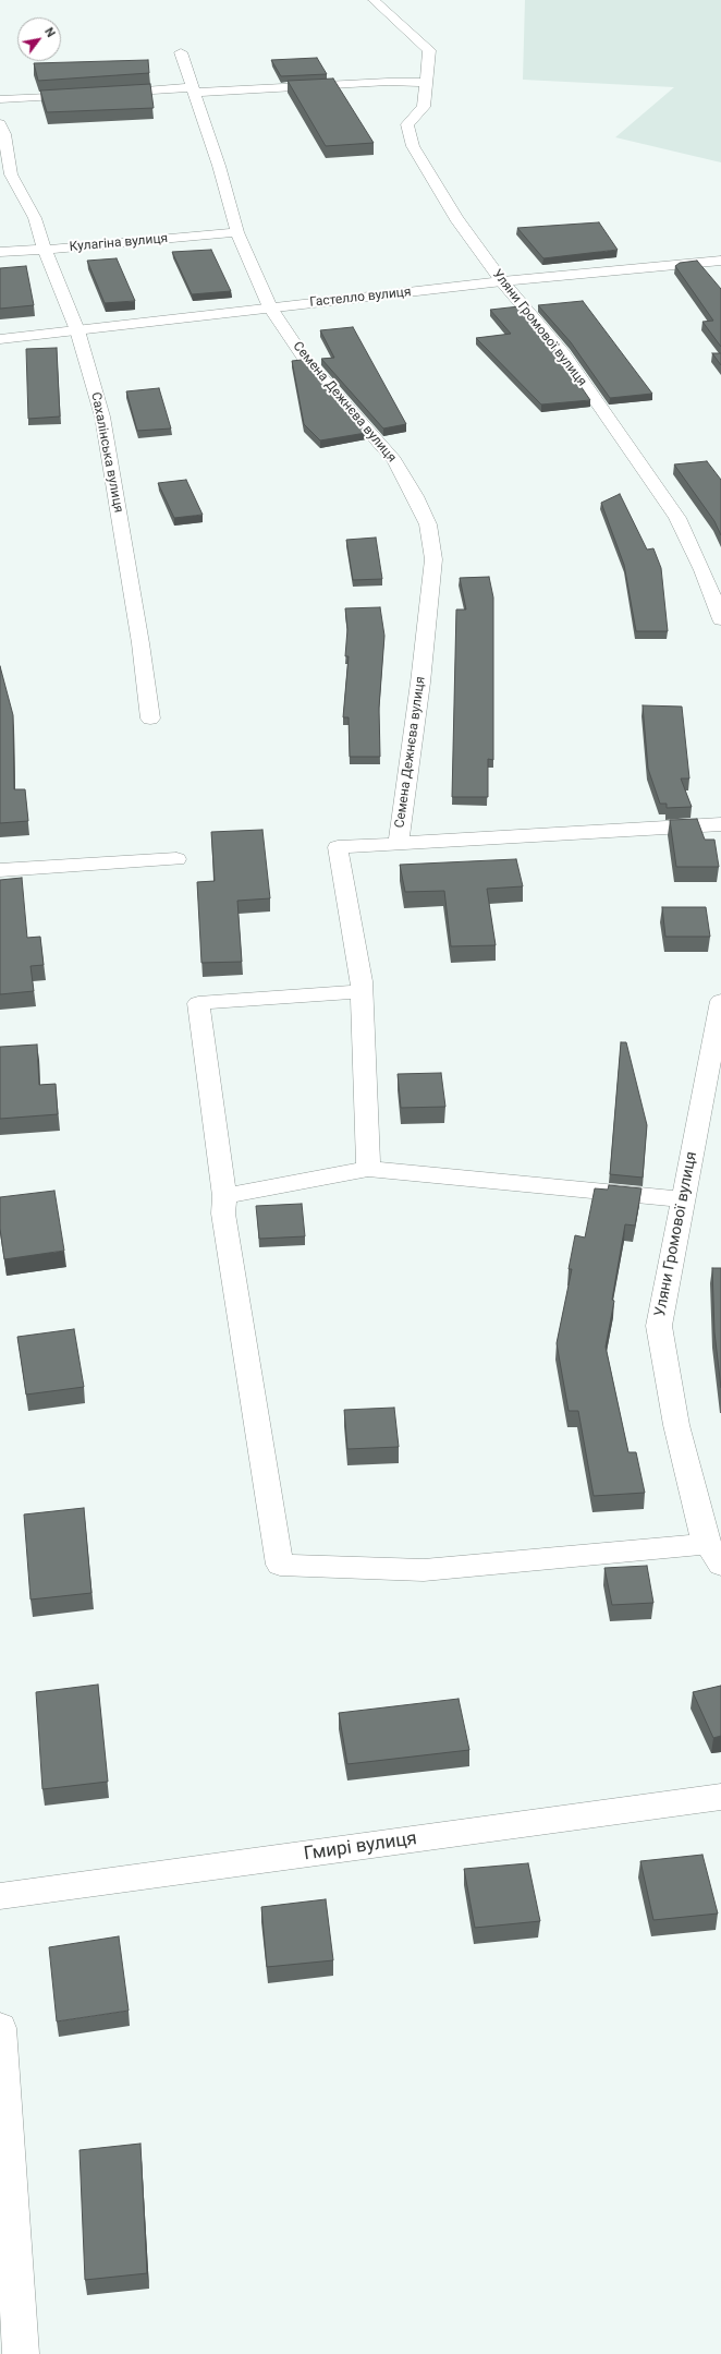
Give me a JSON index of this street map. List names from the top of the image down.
{
  "streets": {
    "street": [
      "Кулагіна вулиця",
      "Гастелло вулиця",
      "Уляни Громової вулиця",
      "Семена Дежнєва вулиця",
      "Сахалінська вулиця",
      "Гмирі вулиця"
    ]
  },
  "crossings": [
    ["Кулагіна вулиця", "Семена Дежнєва вулиця"],
    ["Кулагіна вулиця", "Сахалінська вулиця"],
    ["Гастелло вулиця", "Уляни Громової вулиця"],
    ["Гастелло вулиця", "Семена Дежнєва вулиця"],
    ["Гастелло вулиця", "Сахалінська вулиця"]
  ],
  "north": "top right"
}
